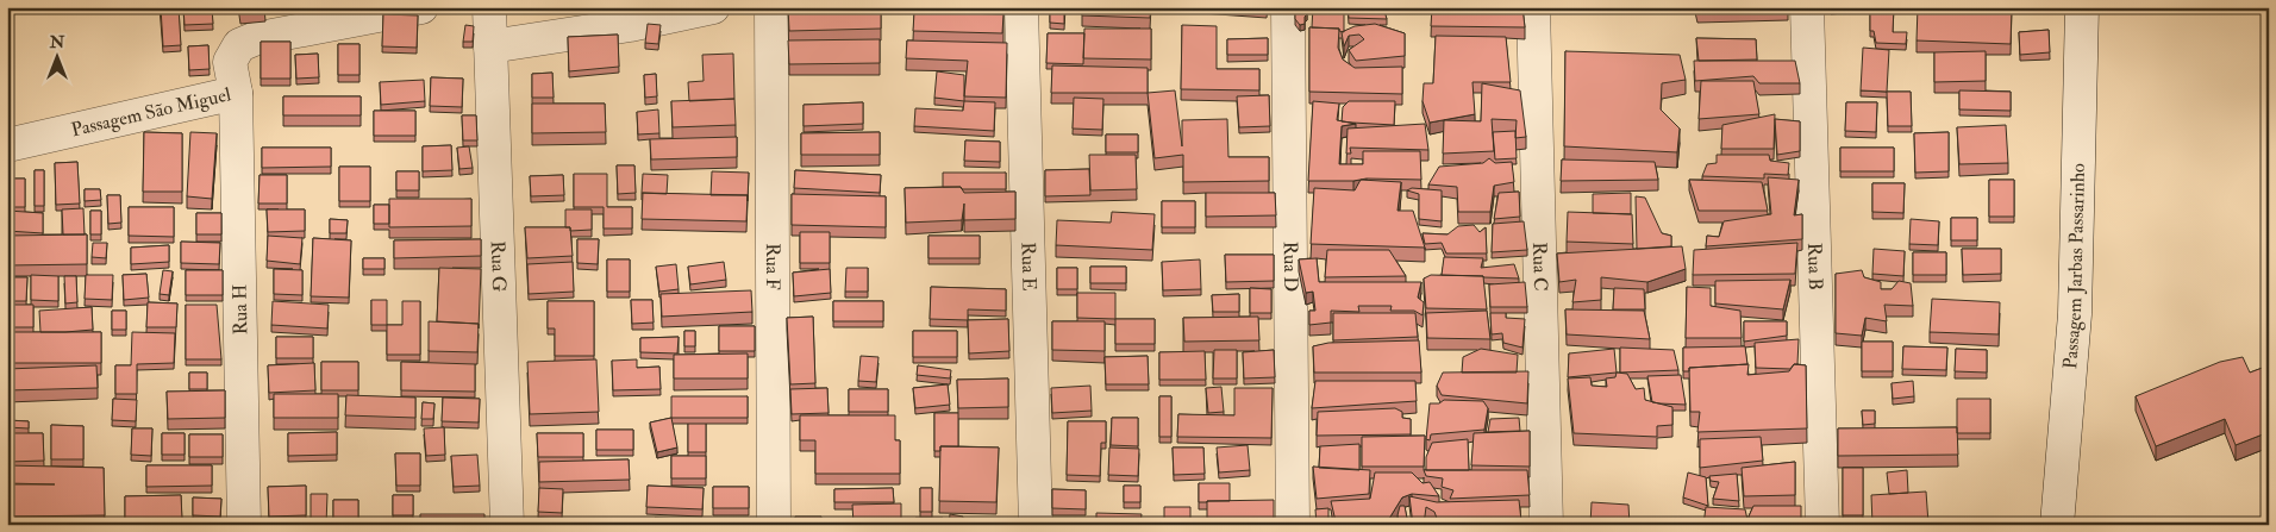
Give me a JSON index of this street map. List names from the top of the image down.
{
  "streets": {
    "street": [
      "Passagem São Miguel",
      "Rua G",
      "Rua F",
      "Rua E",
      "Rua D",
      "Rua C",
      "Rua B",
      "Passagem Jarbas Passarinho",
      "Rua H"
    ]
  },
  "crossings": [
    ["Passagem São Miguel", "Rua H"]
  ],
  "north": "top"
}
